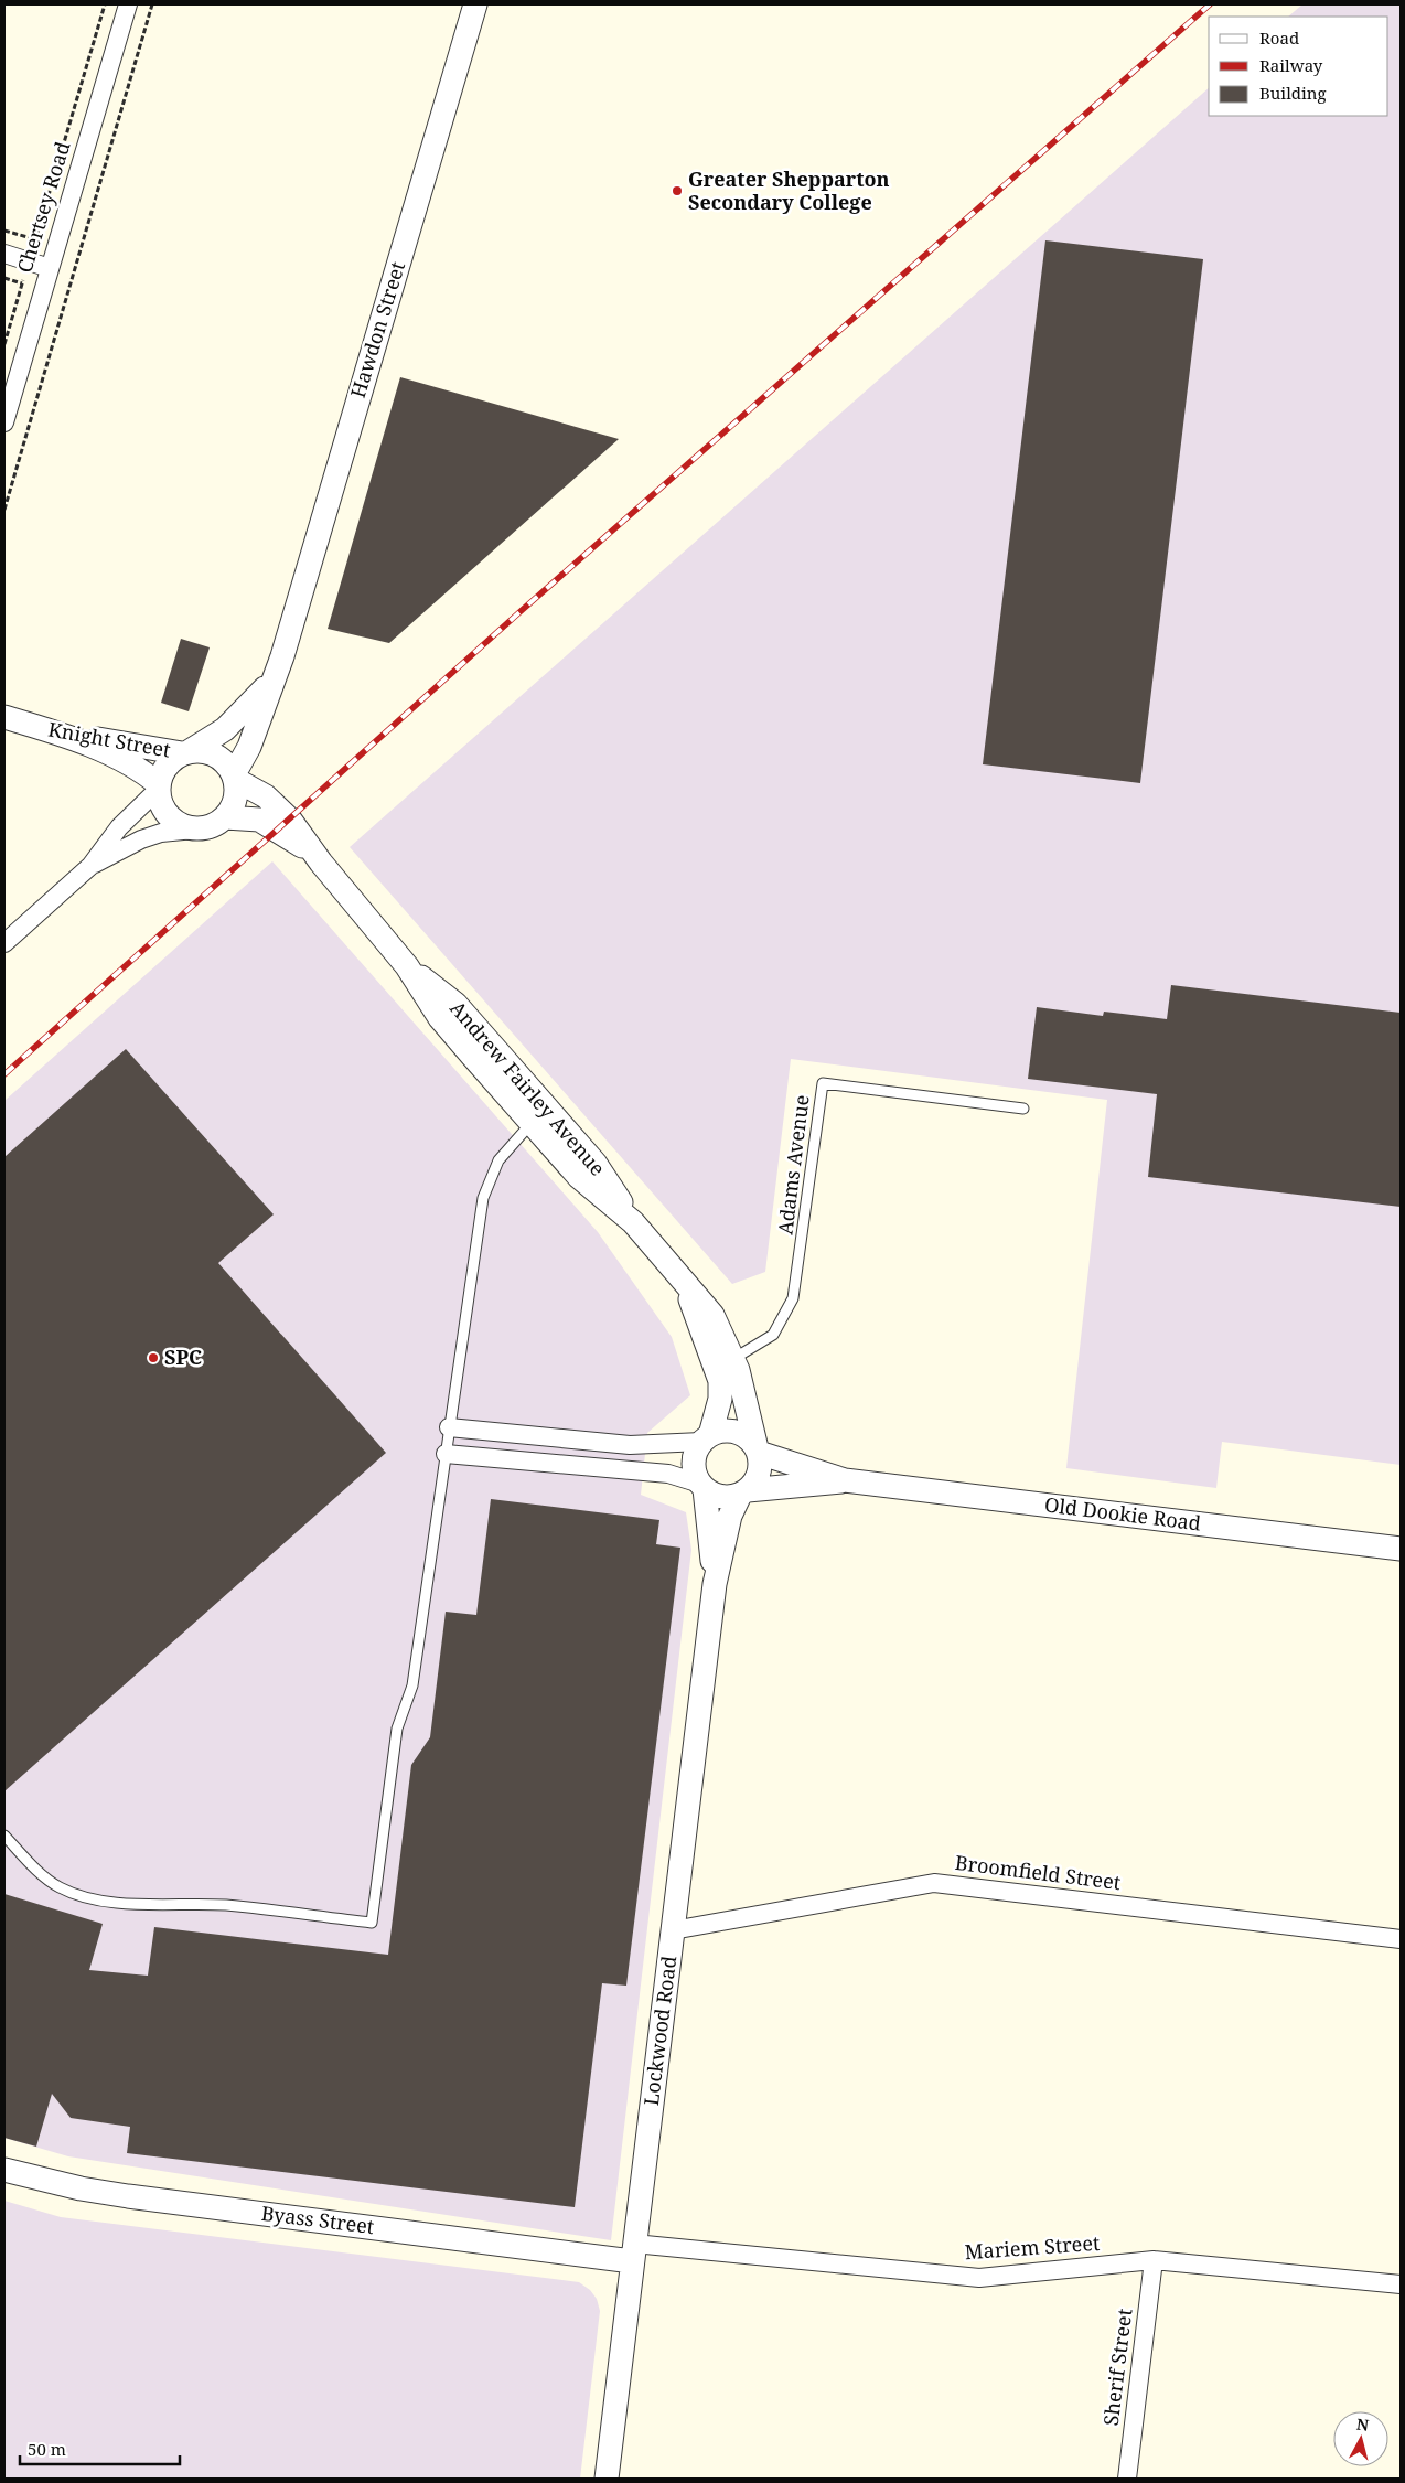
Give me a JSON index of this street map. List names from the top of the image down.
{
  "streets": {
    "street": [
      "Chertsey Road",
      "Hawdon Street",
      "Knight Street",
      "Andrew Fairley Avenue",
      "Old Dookie Road",
      "Broomfield Street",
      "Lockwood Road",
      "Byass Street",
      "Mariem Street",
      "Sherif Street"
    ],
    "lane": ["Adams Avenue"]
  },
  "crossings": [
    ["Hawdon Street", "Knight Street"],
    ["Hawdon Street", "Andrew Fairley Avenue"],
    ["Knight Street", "Andrew Fairley Avenue"],
    ["Andrew Fairley Avenue", "Adams Avenue"],
    ["Andrew Fairley Avenue", "Old Dookie Road"],
    ["Andrew Fairley Avenue", "Lockwood Road"],
    ["Old Dookie Road", "Lockwood Road"],
    ["Broomfield Street", "Lockwood Road"],
    ["Lockwood Road", "Byass Street"],
    ["Lockwood Road", "Mariem Street"],
    ["Byass Street", "Mariem Street"],
    ["Mariem Street", "Sherif Street"]
  ],
  "places": ["Greater Shepparton Secondary College", "SPC"],
  "legend": ["Road", "Railway", "Building"],
  "scale_bar": "50 m",
  "north": "top"
}
